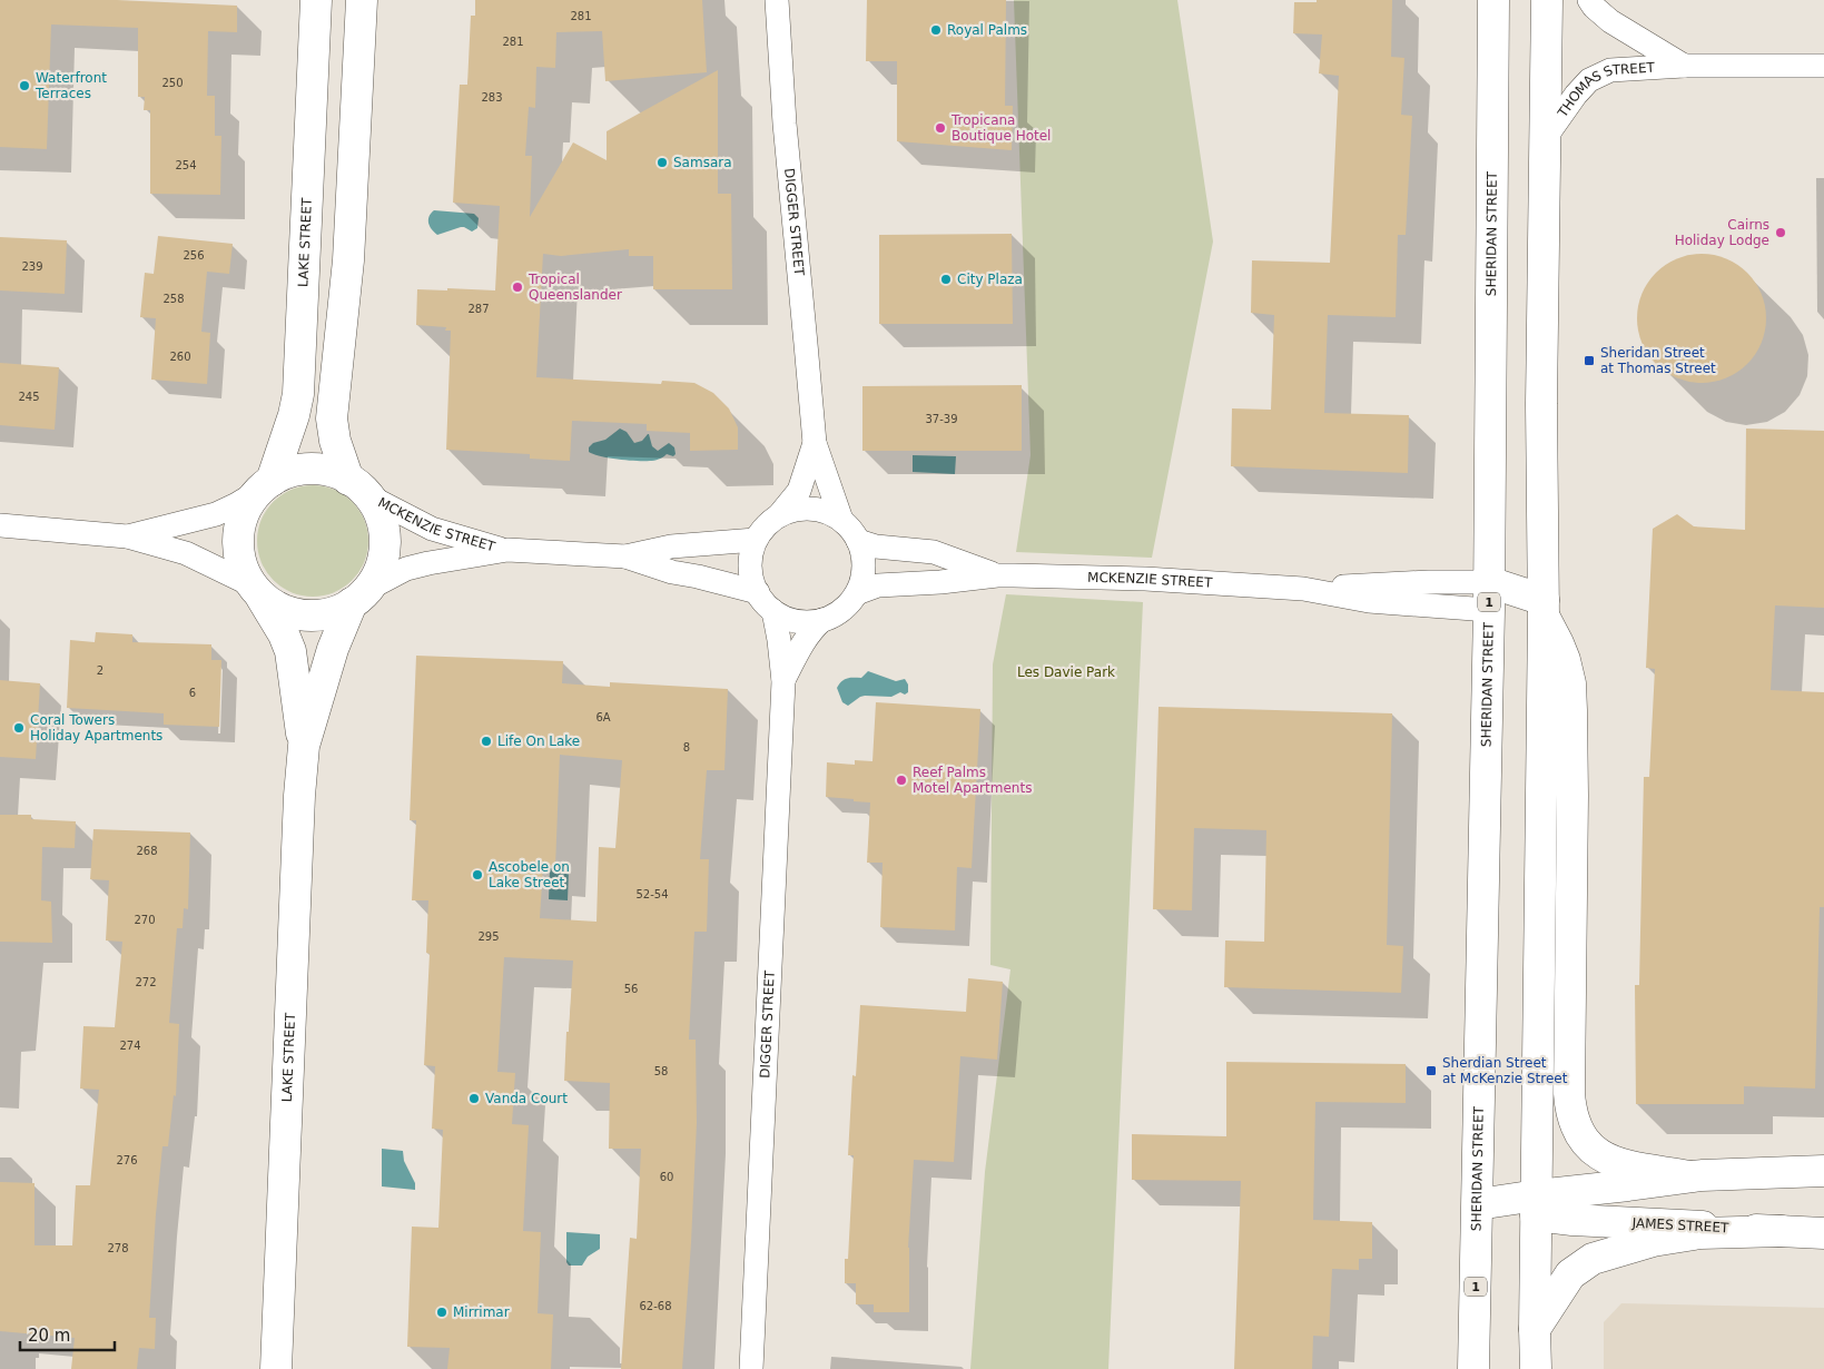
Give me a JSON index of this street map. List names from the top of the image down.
{
  "streets": {
    "main road": [
      "SHERIDAN STREET",
      "LAKE STREET",
      "1",
      "JAMES STREET"
    ],
    "street": ["THOMAS STREET", "DIGGER STREET", "MCKENZIE STREET"]
  },
  "crossings": [
    ["DIGGER STREET", "MCKENZIE STREET"],
    ["SHERIDAN STREET", "MCKENZIE STREET"],
    ["LAKE STREET", "MCKENZIE STREET"]
  ],
  "parks": ["Les Davie Park"],
  "places": {
    "other": [
      "Royal Palms",
      "Waterfront Terraces",
      "Tropicana Boutique Hotel",
      "Samsara",
      "Cairns Holiday Lodge",
      "City Plaza",
      "Tropical Queenslander",
      "Coral Towers Holiday Apartments",
      "Life On Lake",
      "Reef Palms Motel Apartments",
      "Ascobele on Lake Street",
      "Vanda Court",
      "Mirrimar"
    ],
    "transit": ["Sheridan Street at Thomas Street", "Sherdian Street at McKenzie Street"]
  },
  "house_numbers": [
    "281",
    "281",
    "250",
    "283",
    "254",
    "256",
    "239",
    "258",
    "287",
    "260",
    "245",
    "37-39",
    "2",
    "6",
    "6A",
    "8",
    "268",
    "52-54",
    "270",
    "295",
    "272",
    "56",
    "274",
    "58",
    "276",
    "60",
    "278",
    "62-68"
  ],
  "scale_bar": "20 m"
}
